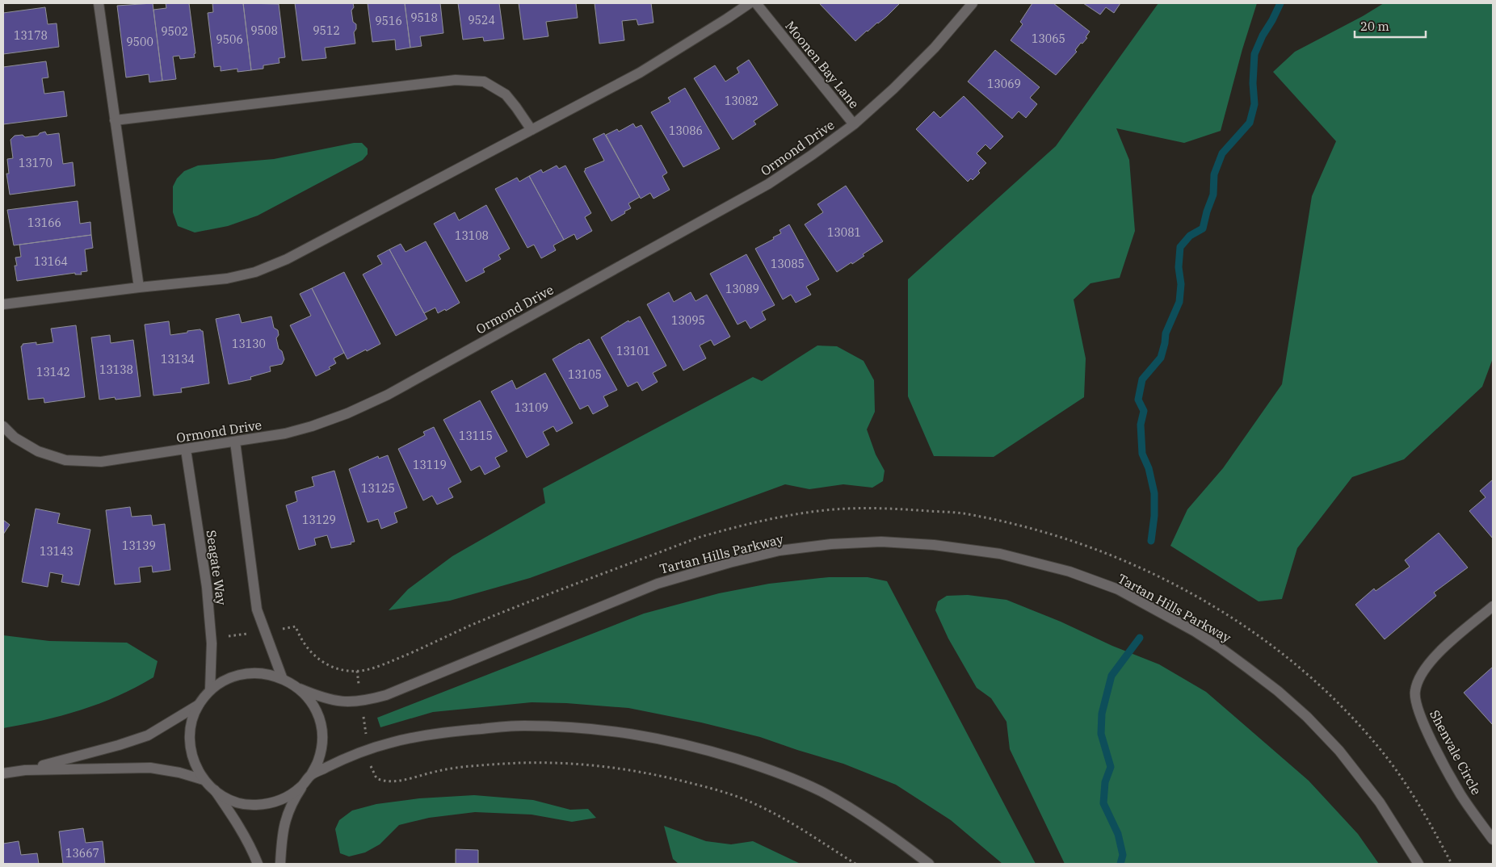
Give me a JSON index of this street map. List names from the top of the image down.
{
  "streets": {
    "street": [
      "Moonen Bay Lane",
      "Ormond Drive",
      "Tartan Hills Parkway",
      "Seagate Way",
      "Shenvale Circle"
    ]
  },
  "crossings": [
    ["Moonen Bay Lane", "Ormond Drive"],
    ["Ormond Drive", "Seagate Way"],
    ["Tartan Hills Parkway", "Seagate Way"]
  ],
  "house_numbers": [
    "9518",
    "9524",
    "9516",
    "9508",
    "9512",
    "9502",
    "13178",
    "13065",
    "9506",
    "9500",
    "13069",
    "13082",
    "13086",
    "13170",
    "13166",
    "13081",
    "13108",
    "13164",
    "13085",
    "13089",
    "13095",
    "13130",
    "13101",
    "13134",
    "13138",
    "13142",
    "13105",
    "13109",
    "13115",
    "13119",
    "13125",
    "13129",
    "13139",
    "13143",
    "13667"
  ],
  "scale_bar": "20 m"
}
